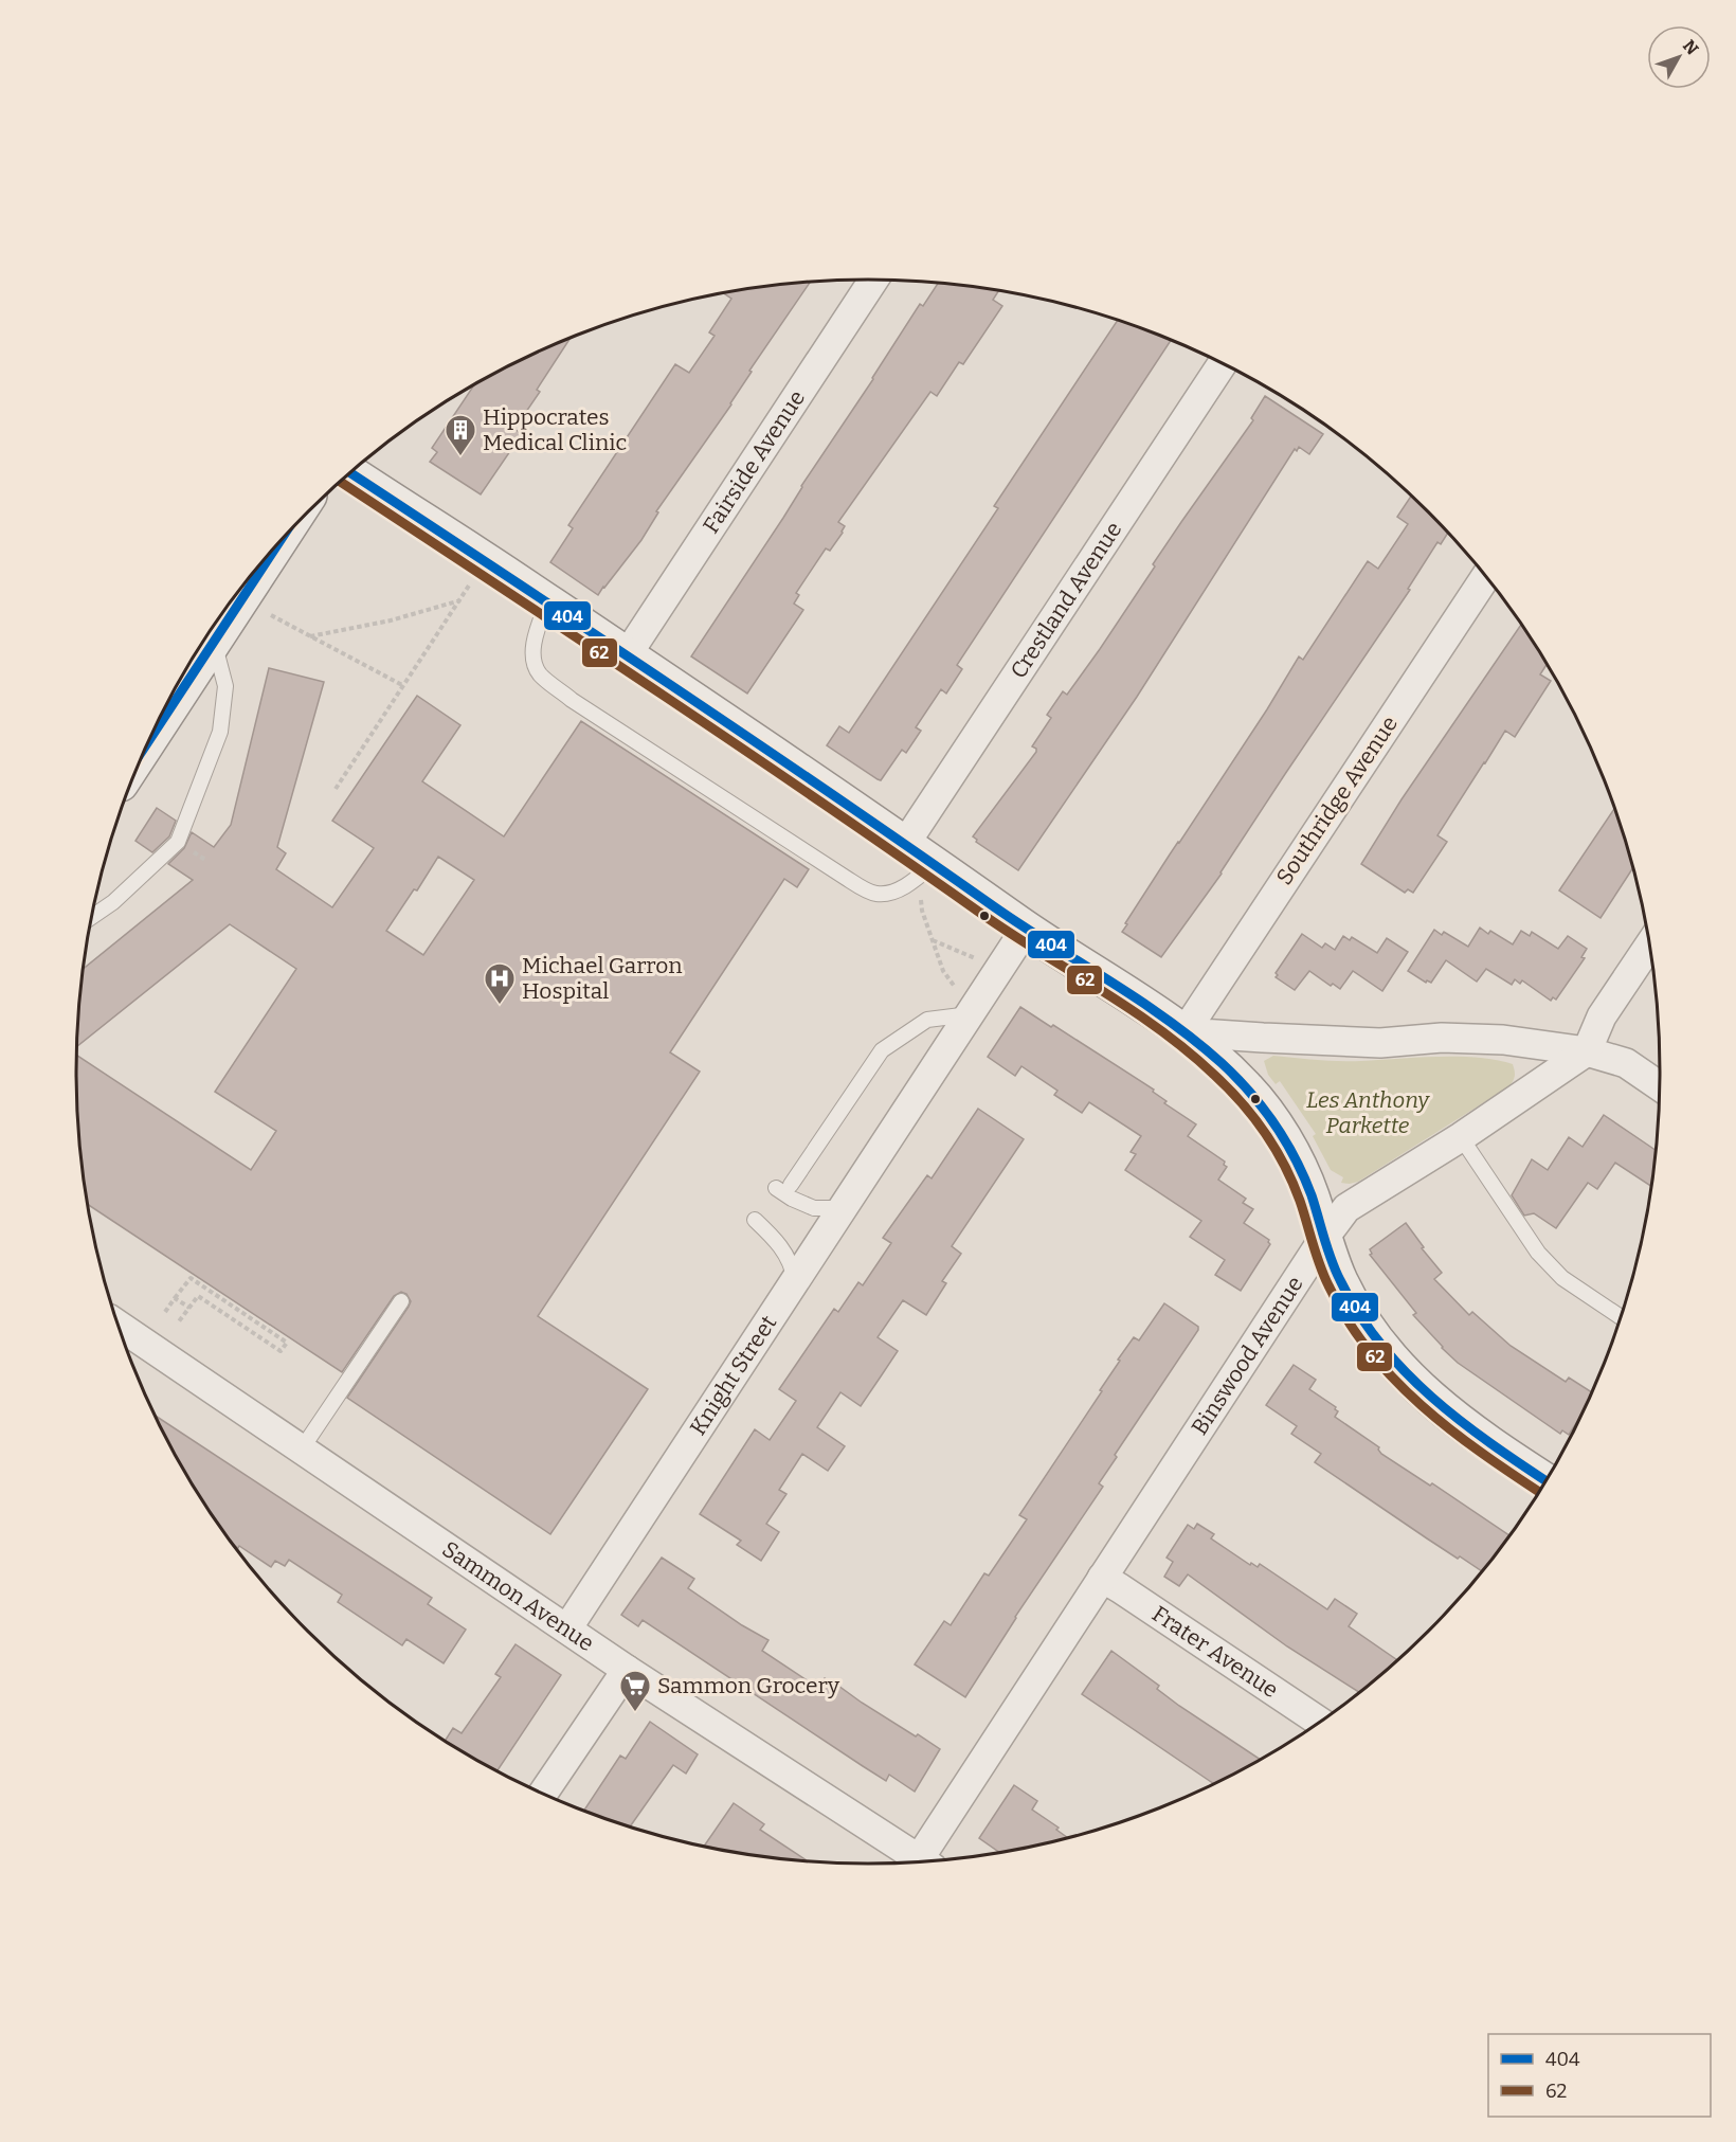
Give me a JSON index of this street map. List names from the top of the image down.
{
  "streets": {
    "street": [
      "Fairside Avenue",
      "Crestland Avenue",
      "Southridge Avenue",
      "Binswood Avenue",
      "Knight Street",
      "Sammon Avenue",
      "Frater Avenue"
    ]
  },
  "crossings": [
    ["Binswood Avenue", "Frater Avenue"],
    ["Knight Street", "Sammon Avenue"]
  ],
  "parks": ["Les Anthony Parkette"],
  "places": {
    "building": ["Hippocrates Medical Clinic"],
    "hospital": ["Michael Garron Hospital"],
    "supermarket": ["Sammon Grocery"]
  },
  "lines": ["transit line 404", "transit line 62"],
  "legend": ["404", "62"],
  "north": "top right"
}
